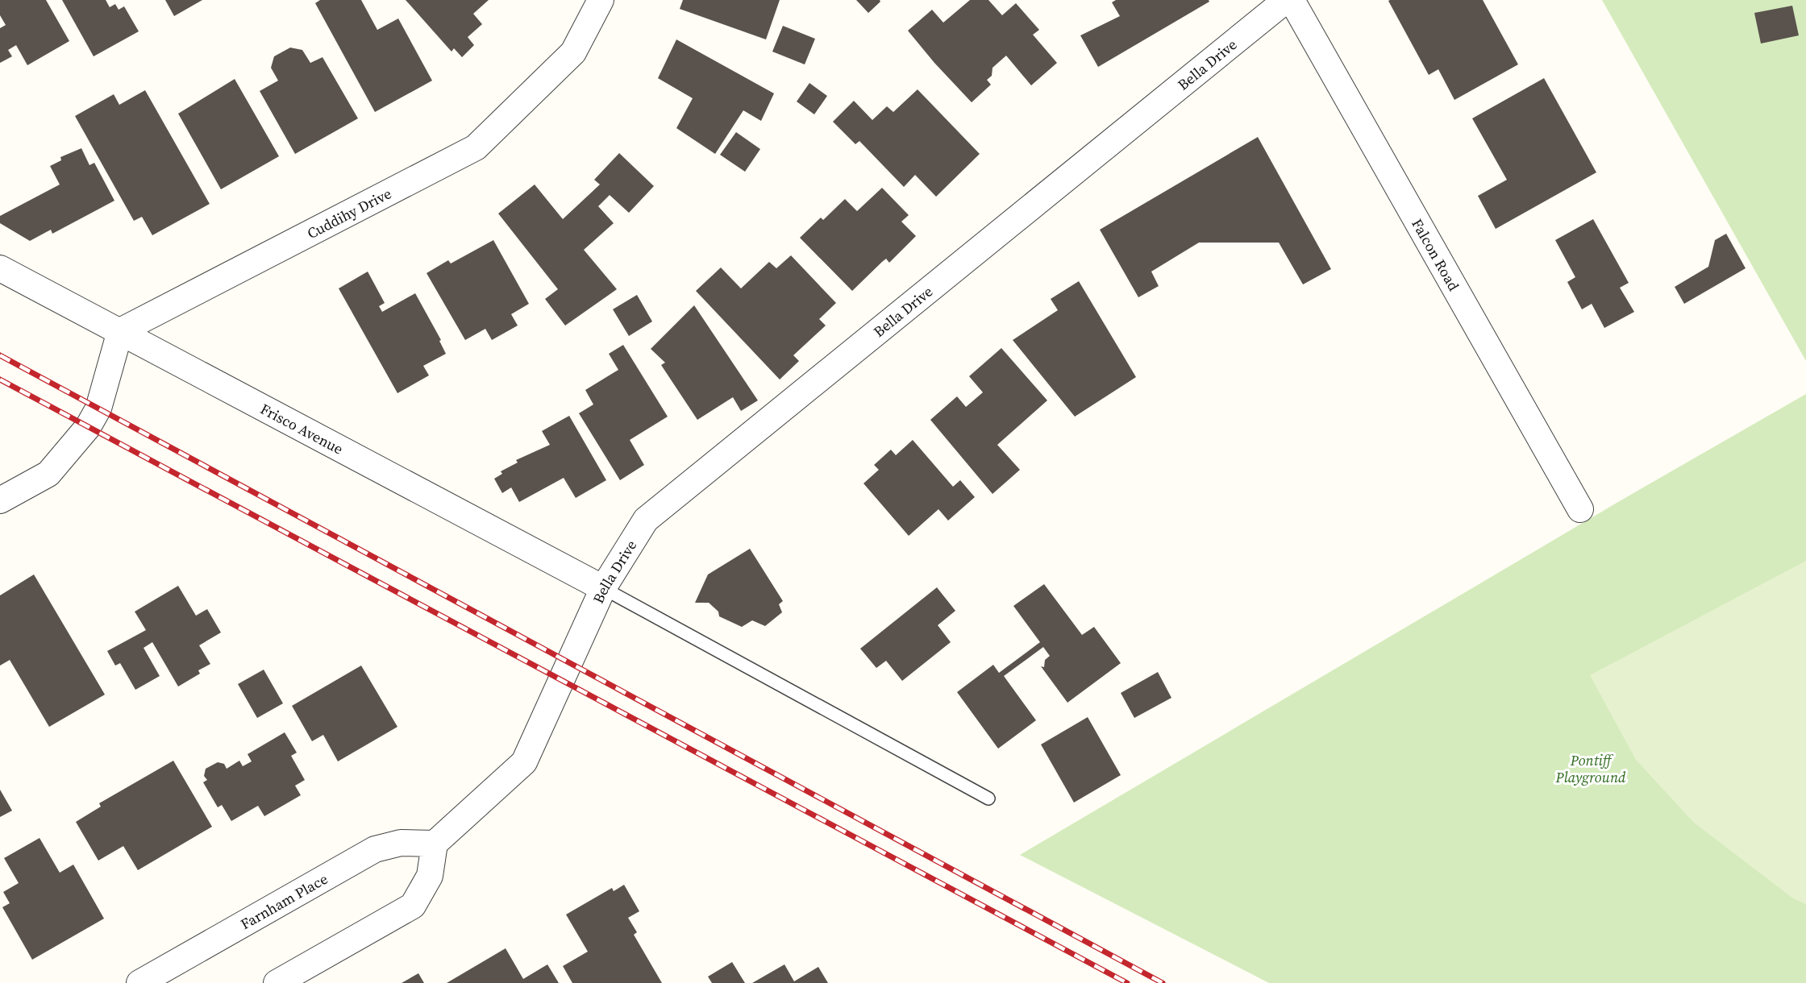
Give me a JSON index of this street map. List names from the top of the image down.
{
  "streets": {
    "street": [
      "Bella Drive",
      "Cuddihy Drive",
      "Falcon Road",
      "Frisco Avenue",
      "Farnham Place"
    ]
  },
  "crossings": [
    ["Bella Drive", "Frisco Avenue"],
    ["Bella Drive", "Farnham Place"],
    ["Cuddihy Drive", "Frisco Avenue"]
  ],
  "parks": ["Pontiff Playground"]
}
